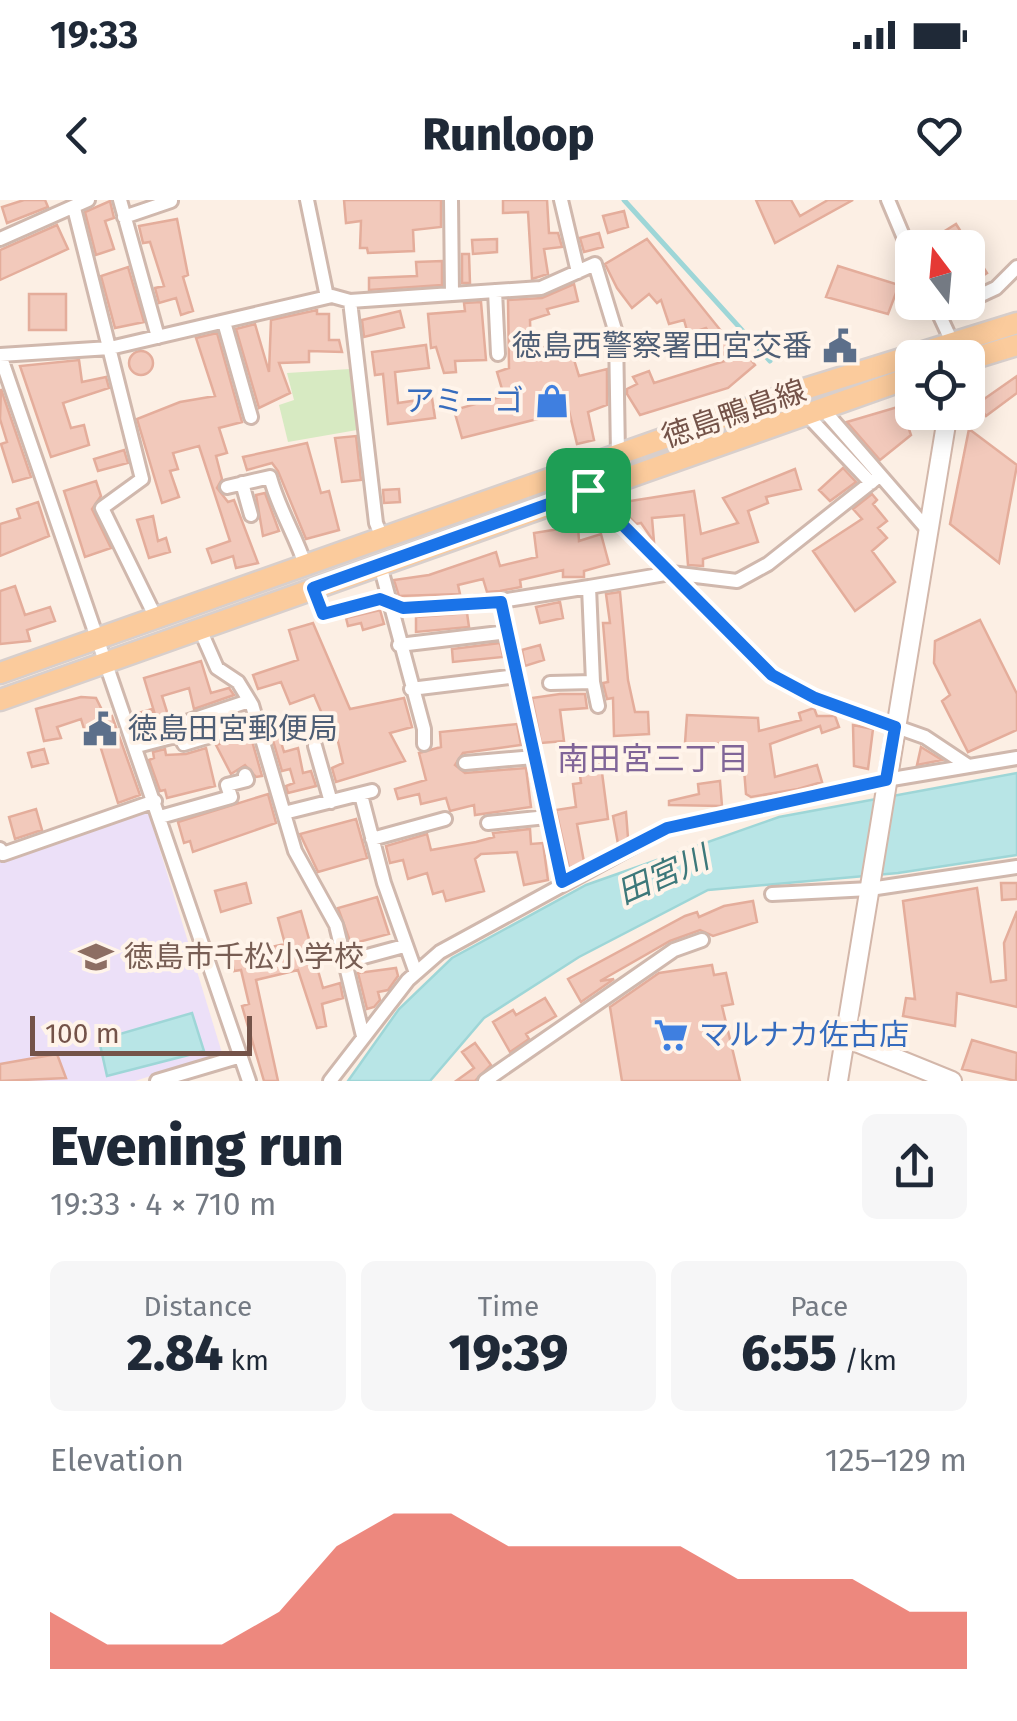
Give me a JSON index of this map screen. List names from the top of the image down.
{
  "streets": {
    "main road": ["徳島鴨島線"]
  },
  "districts": ["南田宮三丁目"],
  "water": ["田宮川"],
  "places": {
    "public building": ["徳島西警察署田宮交番", "徳島田宮郵便局"],
    "shop": ["アミーゴ"],
    "school or university": ["徳島市千松小学校"],
    "supermarket": ["マルナカ佐古店"]
  },
  "scale_bar": "100 m",
  "north": "top",
  "page": {
    "status": "19:33",
    "header": "Runloop",
    "scale": "100 m",
    "heading": ["Evening run", "19:33 · 4 × 710 m"],
    "stats": [
      ["Distance", "2.84 km"],
      ["Time", "19:39"],
      ["Pace", "6:55 /km"]
    ],
    "chart": ["Elevation", "125–129 m"]
  }
}
